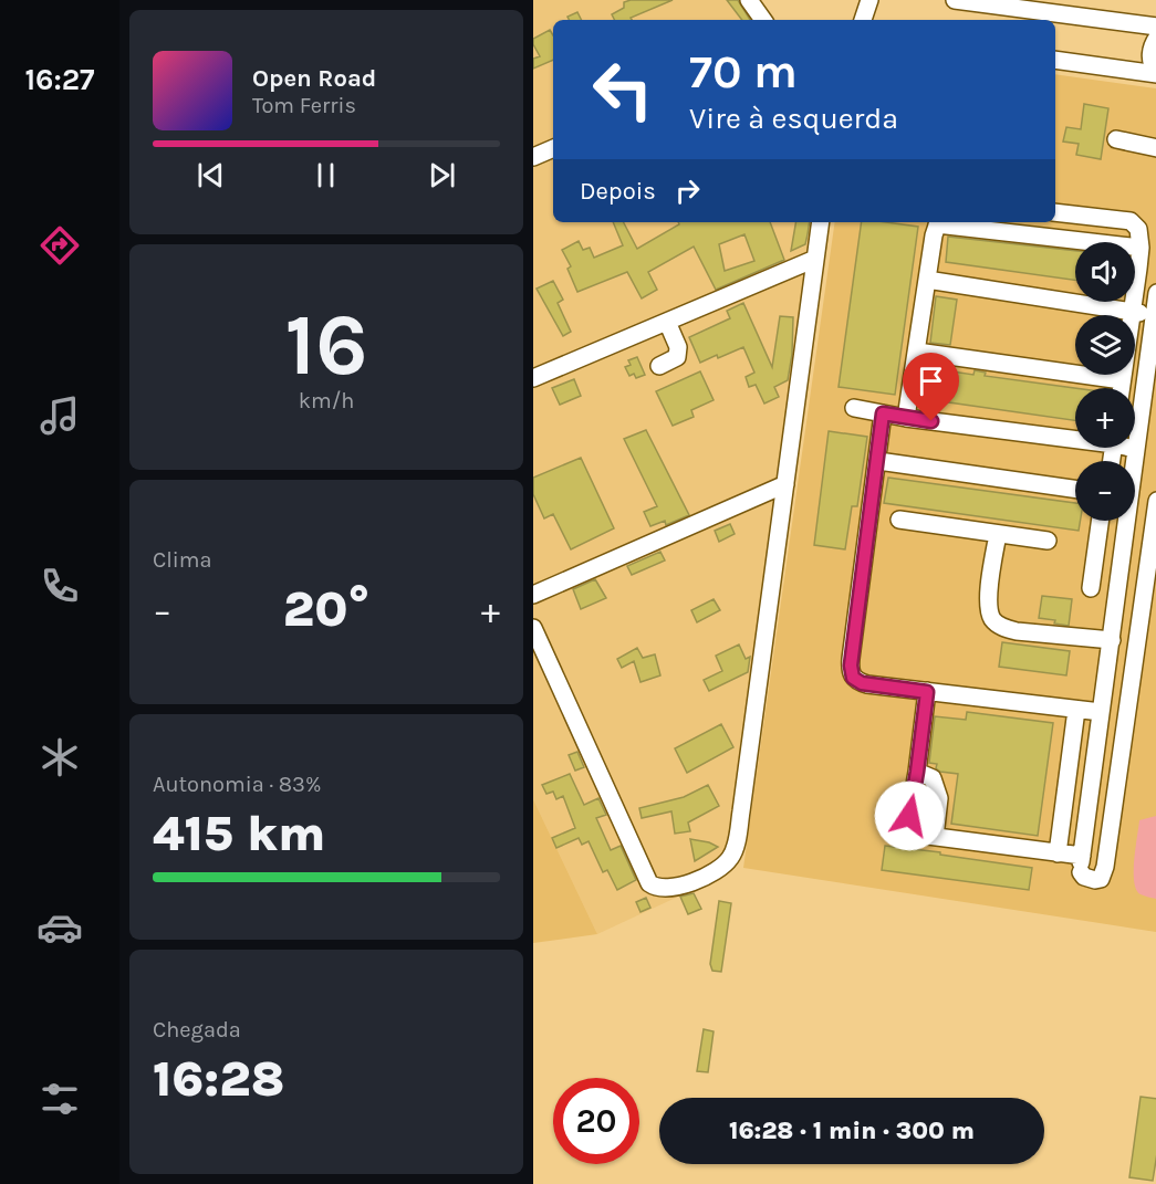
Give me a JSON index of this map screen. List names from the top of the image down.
{
  "page": {
    "tabs": "16:27",
    "turn": ["70 m", "Vire à esquerda"],
    "song": ["Open Road", "Tom Ferris"],
    "then": "Depois",
    "map_buttons": ["+", "−"],
    "tile": [
      ["16", "km/h"],
      "Clima",
      ["Autonomia · 83%", "415 km"],
      ["Chegada", "16:28"]
    ],
    "heat": ["−", "20°", "+"],
    "limit": "20",
    "trip": "16:28 · 1 min · 300 m"
  }
}
